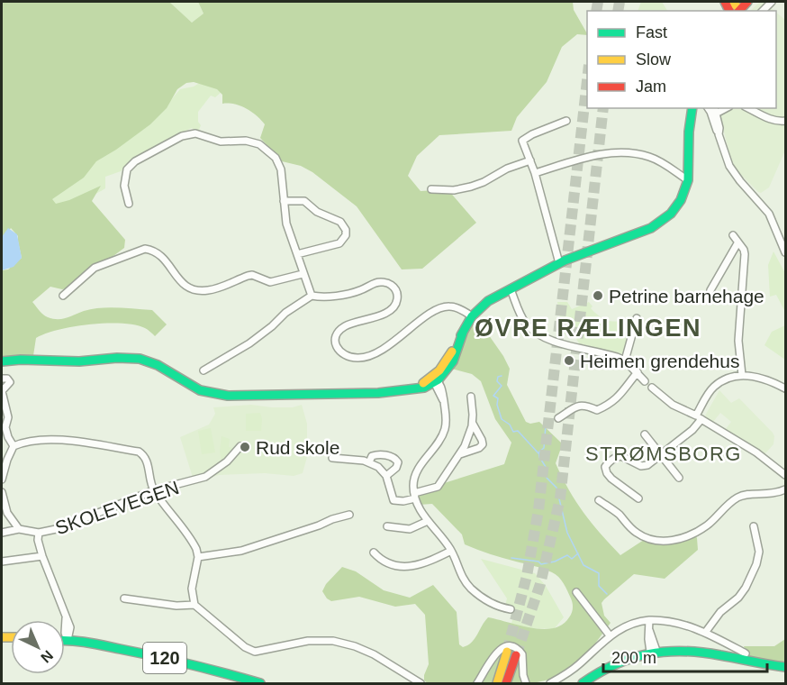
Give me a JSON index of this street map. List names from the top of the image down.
{
  "streets": {
    "main road": ["120"],
    "street": ["SKOLEVEGEN"]
  },
  "crossings": [
    ["SKOLEVEGEN", "120"]
  ],
  "districts": ["ØVRE RÆLINGEN", "STRØMSBORG"],
  "places": ["Petrine barnehage", "Heimen grendehus", "Rud skole"],
  "legend": ["Fast", "Slow", "Jam"],
  "scale_bar": "200 m",
  "north": "bottom right"
}
